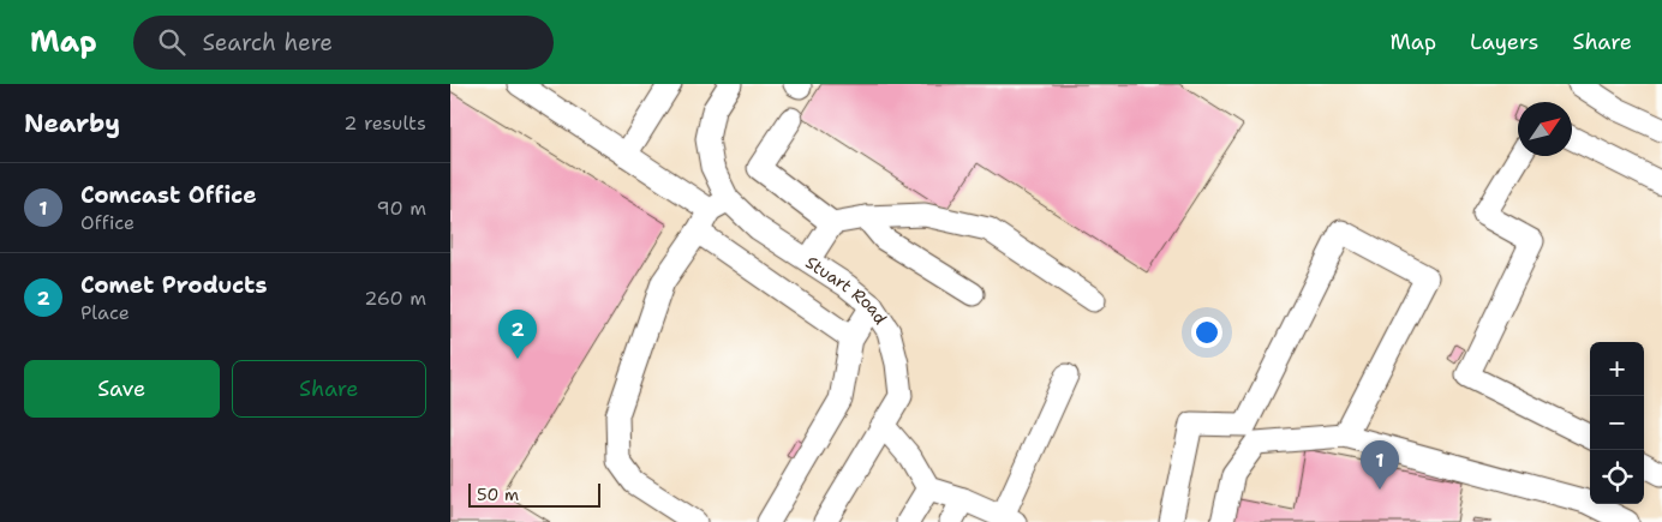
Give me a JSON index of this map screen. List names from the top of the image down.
{
  "streets": {
    "street": ["Stuart Road"]
  },
  "scale_bar": "50 m",
  "north": "top right",
  "page": {
    "header": "Map",
    "search": "Search here",
    "nav": ["Map", "Layers", "Share"],
    "heading": ["Nearby", "2 results"],
    "list": [
      {
        "mark": "1",
        "name": "Comcast Office",
        "note": "Office",
        "value": "90 m"
      },
      {
        "mark": "2",
        "name": "Comet Products",
        "note": "Place",
        "value": "260 m"
      }
    ],
    "pins": ["2", "1"],
    "buttons": ["Save", "Share"],
    "map_buttons": ["+", "−"],
    "scale": "50 m"
  }
}
